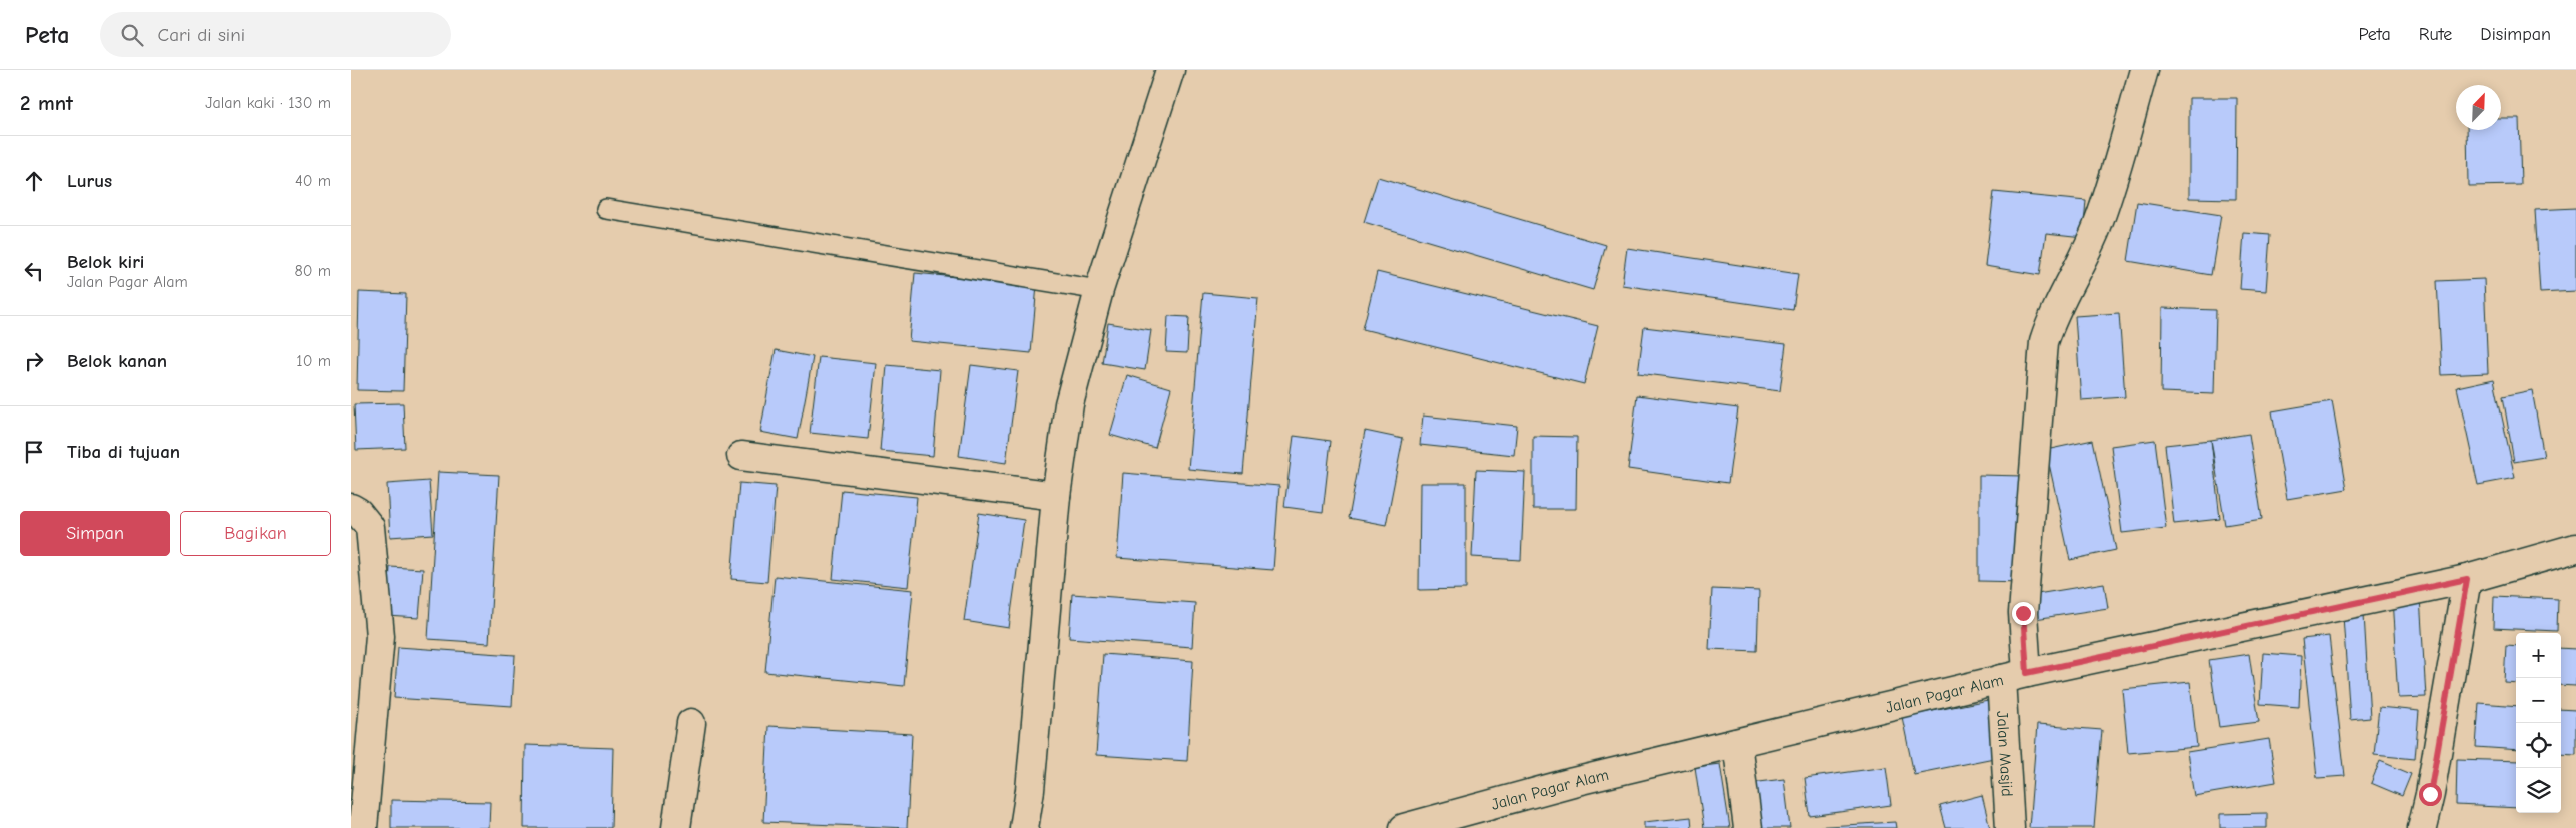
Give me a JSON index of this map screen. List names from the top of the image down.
{
  "streets": {
    "street": ["Jalan Pagar Alam", "Jalan Masjid"]
  },
  "crossings": [
    ["Jalan Pagar Alam", "Jalan Masjid"]
  ],
  "north": "top right",
  "page": {
    "header": "Peta",
    "search": "Cari di sini",
    "nav": ["Peta", "Rute", "Disimpan"],
    "heading": ["2 mnt", "Jalan kaki · 130 m"],
    "list": [
      ["Lurus", "40 m"],
      ["Belok kiri", "Jalan Pagar Alam", "80 m"],
      ["Belok kanan", "10 m"],
      "Tiba di tujuan"
    ],
    "buttons": ["Simpan", "Bagikan"],
    "map_buttons": ["+", "−"]
  }
}
